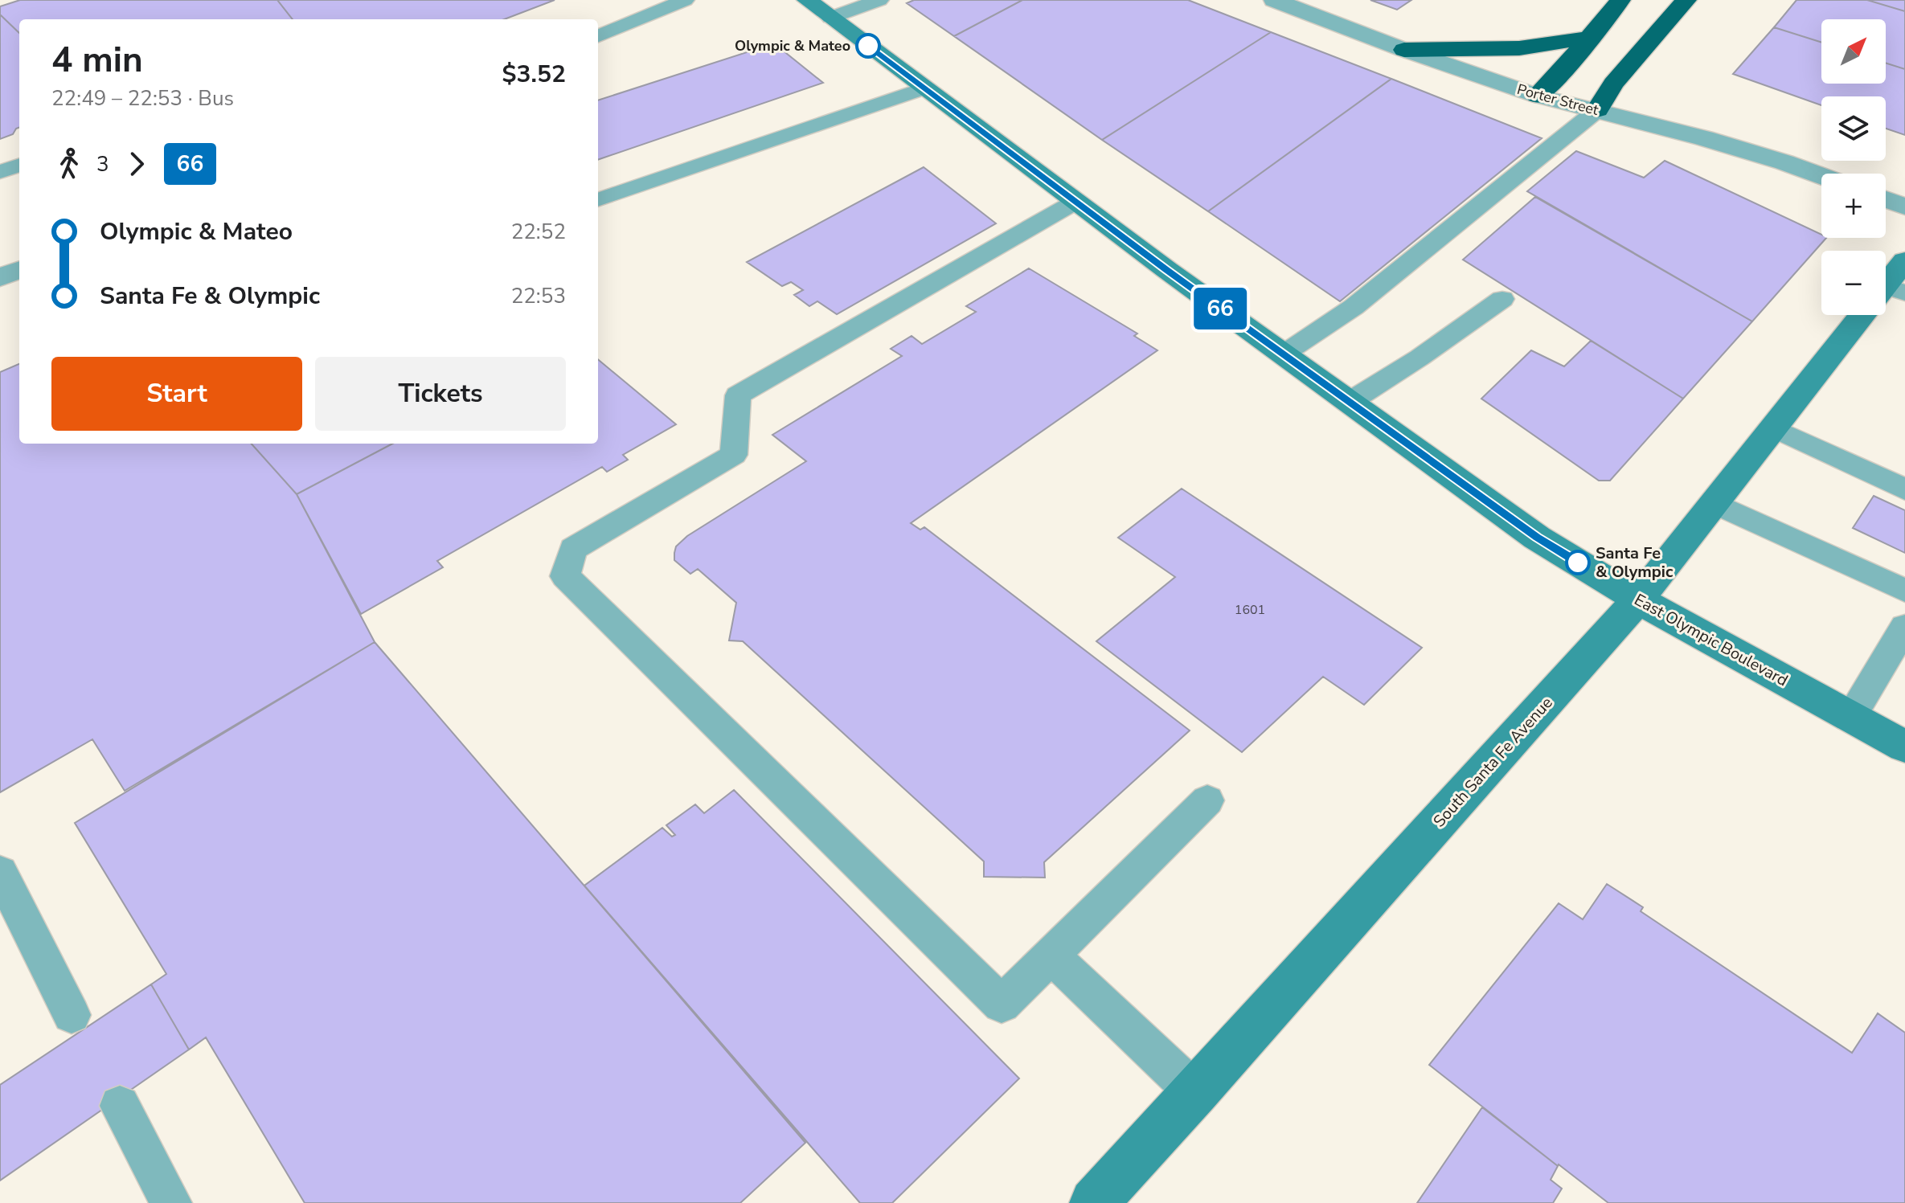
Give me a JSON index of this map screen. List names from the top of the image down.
{
  "streets": {
    "main road": ["East Olympic Boulevard", "South Santa Fe Avenue"],
    "street": ["Porter Street"]
  },
  "crossings": [
    ["East Olympic Boulevard", "South Santa Fe Avenue"]
  ],
  "places": ["Olympic & Mateo", "Santa Fe & Olympic"],
  "lines": ["bus line 66"],
  "house_numbers": ["1601"],
  "north": "top right",
  "page": {
    "on_map": "66",
    "map_buttons": ["+", "−"],
    "heading": ["4 min", "22:49 – 22:53 · Bus", "$3.52"],
    "legs": ["3", "66"],
    "list": [
      {
        "name": "Olympic & Mateo",
        "value": "22:52"
      },
      {
        "name": "Santa Fe & Olympic",
        "value": "22:53"
      }
    ],
    "buttons": ["Start", "Tickets"]
  }
}
